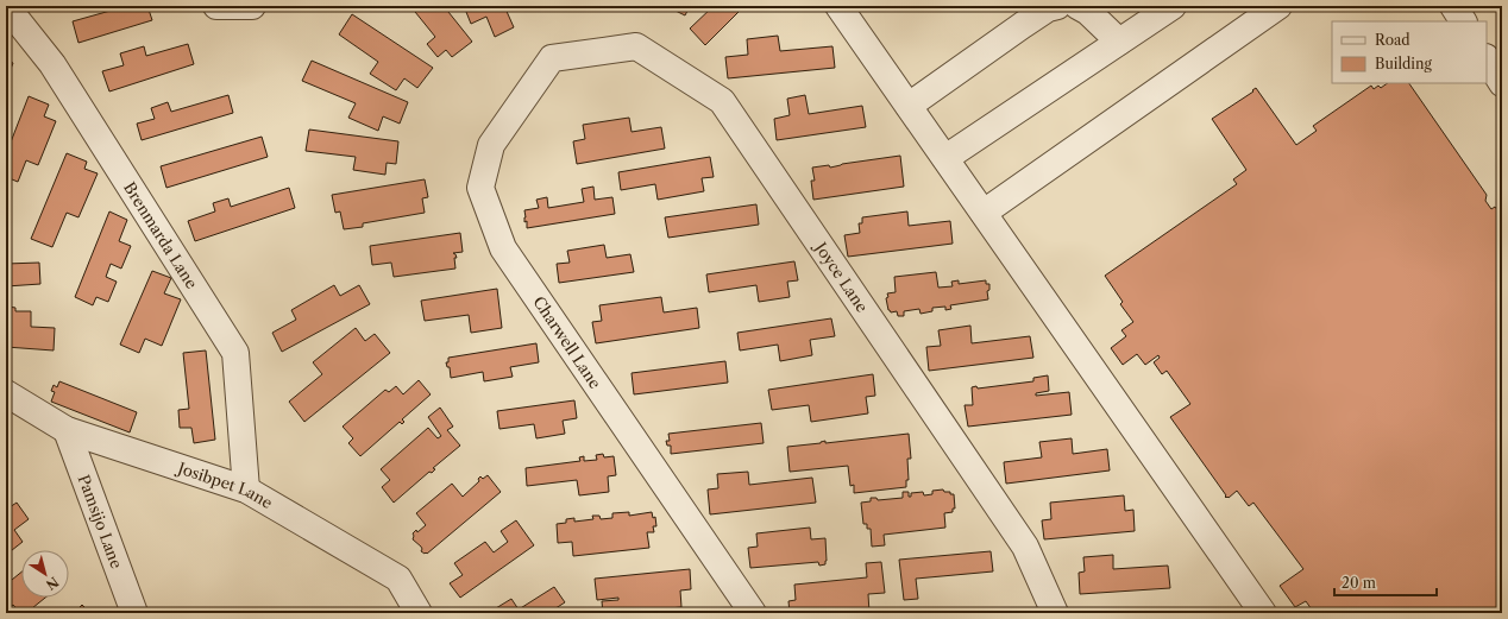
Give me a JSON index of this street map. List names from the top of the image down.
{
  "streets": {
    "street": [
      "Brenmarda Lane",
      "Joyce Lane",
      "Charwell Lane",
      "Josibpet Lane",
      "Pamsijo Lane"
    ]
  },
  "crossings": [
    ["Brenmarda Lane", "Josibpet Lane"],
    ["Joyce Lane", "Charwell Lane"],
    ["Josibpet Lane", "Pamsijo Lane"]
  ],
  "legend": ["Road", "Building"],
  "scale_bar": "20 m",
  "north": "bottom right"
}
